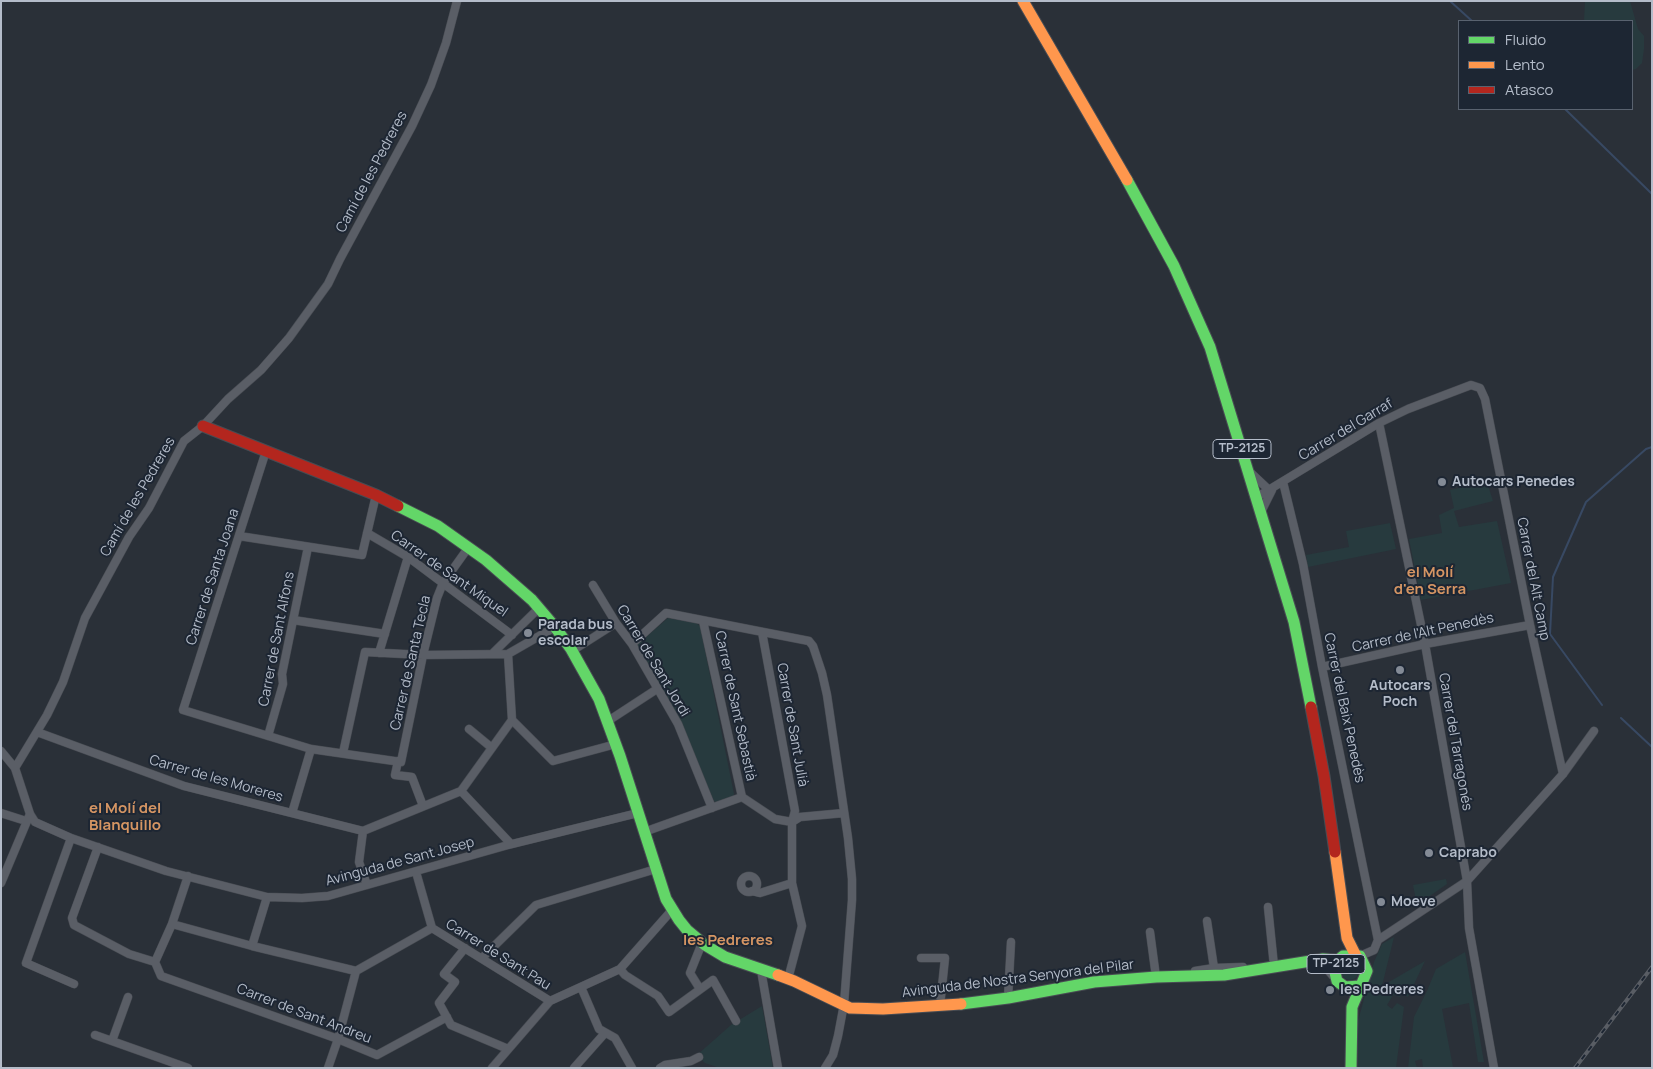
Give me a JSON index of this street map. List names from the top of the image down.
{
  "streets": {
    "street": [
      "Camí de les Pedreres",
      "Carrer del Garraf",
      "TP-2125",
      "Carrer de Sant Miquel",
      "Carrer de Santa Joana",
      "Carrer del Alt Camp",
      "Carrer de l'Alt Penedès",
      "Carrer de Sant Alfons",
      "Carrer de Sant Jordi",
      "Carrer de Santa Tecla",
      "Carrer de Sant Sebastià",
      "Carrer del Baix Penedès",
      "Carrer de Sant Julià",
      "Carrer del Tarragonés",
      "Carrer de les Moreres",
      "Avinguda de Sant Josep",
      "Carrer de Sant Pau",
      "Avinguda de Nostra Senyora del Pilar",
      "Carrer de Sant Andreu"
    ]
  },
  "crossings": [
    ["Camí de les Pedreres", "Carrer de les Moreres"],
    ["Camí de les Pedreres", "Avinguda de Nostra Senyora del Pilar"],
    ["Carrer del Garraf", "TP-2125"],
    ["Carrer del Garraf", "Carrer del Alt Camp"],
    ["Carrer del Garraf", "Carrer del Baix Penedès"],
    ["Carrer del Garraf", "Carrer del Tarragonés"],
    ["TP-2125", "Avinguda de Nostra Senyora del Pilar"],
    ["Carrer de Sant Miquel", "Carrer de Santa Tecla"],
    ["Carrer de Santa Joana", "Carrer de Sant Alfons"],
    ["Carrer de Santa Joana", "Avinguda de Nostra Senyora del Pilar"],
    ["Carrer del Alt Camp", "Carrer de l'Alt Penedès"],
    ["Carrer de l'Alt Penedès", "Carrer del Baix Penedès"],
    ["Carrer de l'Alt Penedès", "Carrer del Tarragonés"],
    ["Carrer de Santa Tecla", "Avinguda de Nostra Senyora del Pilar"],
    ["Carrer de Sant Julià", "Avinguda de Nostra Senyora del Pilar"],
    ["Avinguda de Sant Josep", "Carrer de Sant Pau"],
    ["Avinguda de Sant Josep", "Avinguda de Nostra Senyora del Pilar"]
  ],
  "districts": ["el Molí d'en Serra", "el Molí del Blanquillo", "les Pedreres"],
  "places": [
    "Autocars Penedes",
    "Parada bus escolar",
    "Autocars Poch",
    "Caprabo",
    "Moeve",
    "les Pedreres"
  ],
  "legend": ["Fluido", "Lento", "Atasco"]
}
